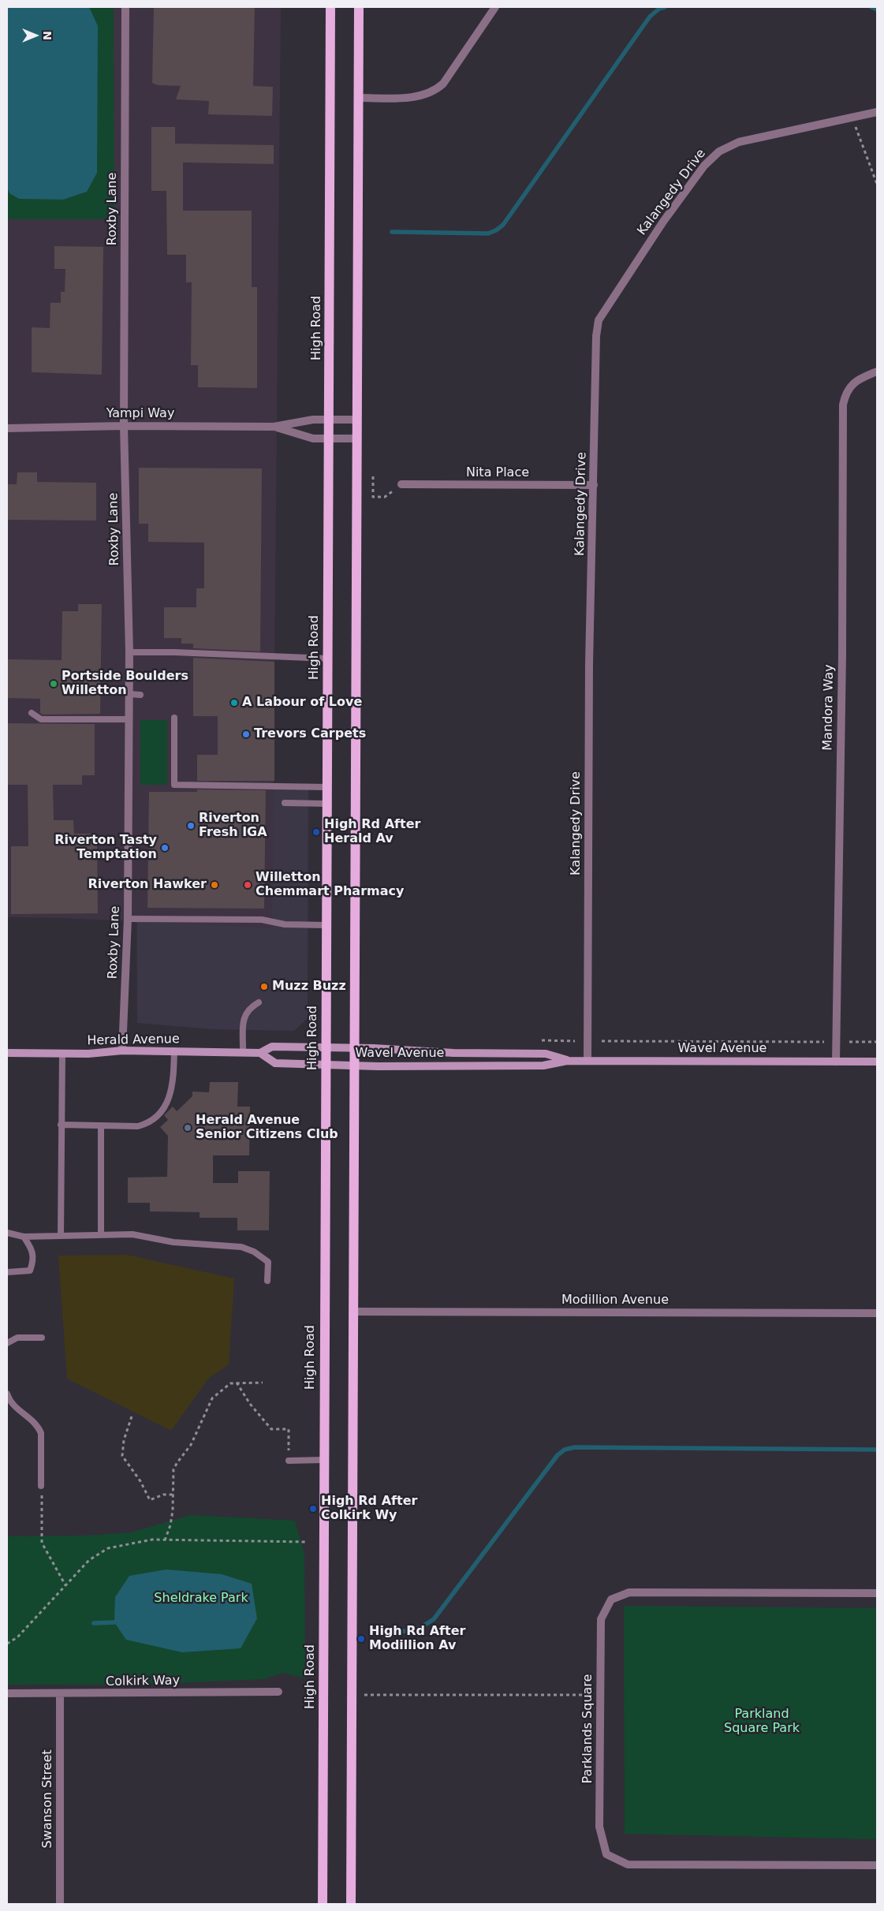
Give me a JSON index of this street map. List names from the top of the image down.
{
  "streets": {
    "main road": ["High Road"],
    "street": [
      "Kalangedy Drive",
      "Roxby Lane",
      "Yampi Way",
      "Nita Place",
      "Mandora Way",
      "Herald Avenue",
      "Wavel Avenue",
      "Modillion Avenue",
      "Colkirk Way",
      "Parklands Square",
      "Swanson Street"
    ]
  },
  "crossings": [
    ["Kalangedy Drive", "Nita Place"],
    ["Kalangedy Drive", "Wavel Avenue"],
    ["Roxby Lane", "Yampi Way"],
    ["Roxby Lane", "Herald Avenue"],
    ["High Road", "Yampi Way"],
    ["High Road", "Herald Avenue"],
    ["High Road", "Wavel Avenue"],
    ["Mandora Way", "Wavel Avenue"],
    ["Herald Avenue", "Wavel Avenue"],
    ["Colkirk Way", "Swanson Street"]
  ],
  "parks": ["Sheldrake Park", "Parkland Square Park"],
  "places": [
    "Portside Boulders Willetton",
    "A Labour of Love",
    "Trevors Carpets",
    "Riverton Fresh IGA",
    "High Rd After Herald Av",
    "Riverton Tasty Temptation",
    "Riverton Hawker",
    "Willetton Chemmart Pharmacy",
    "Muzz Buzz",
    "Herald Avenue Senior Citizens Club",
    "High Rd After Colkirk Wy",
    "High Rd After Modillion Av"
  ],
  "north": "right"
}
